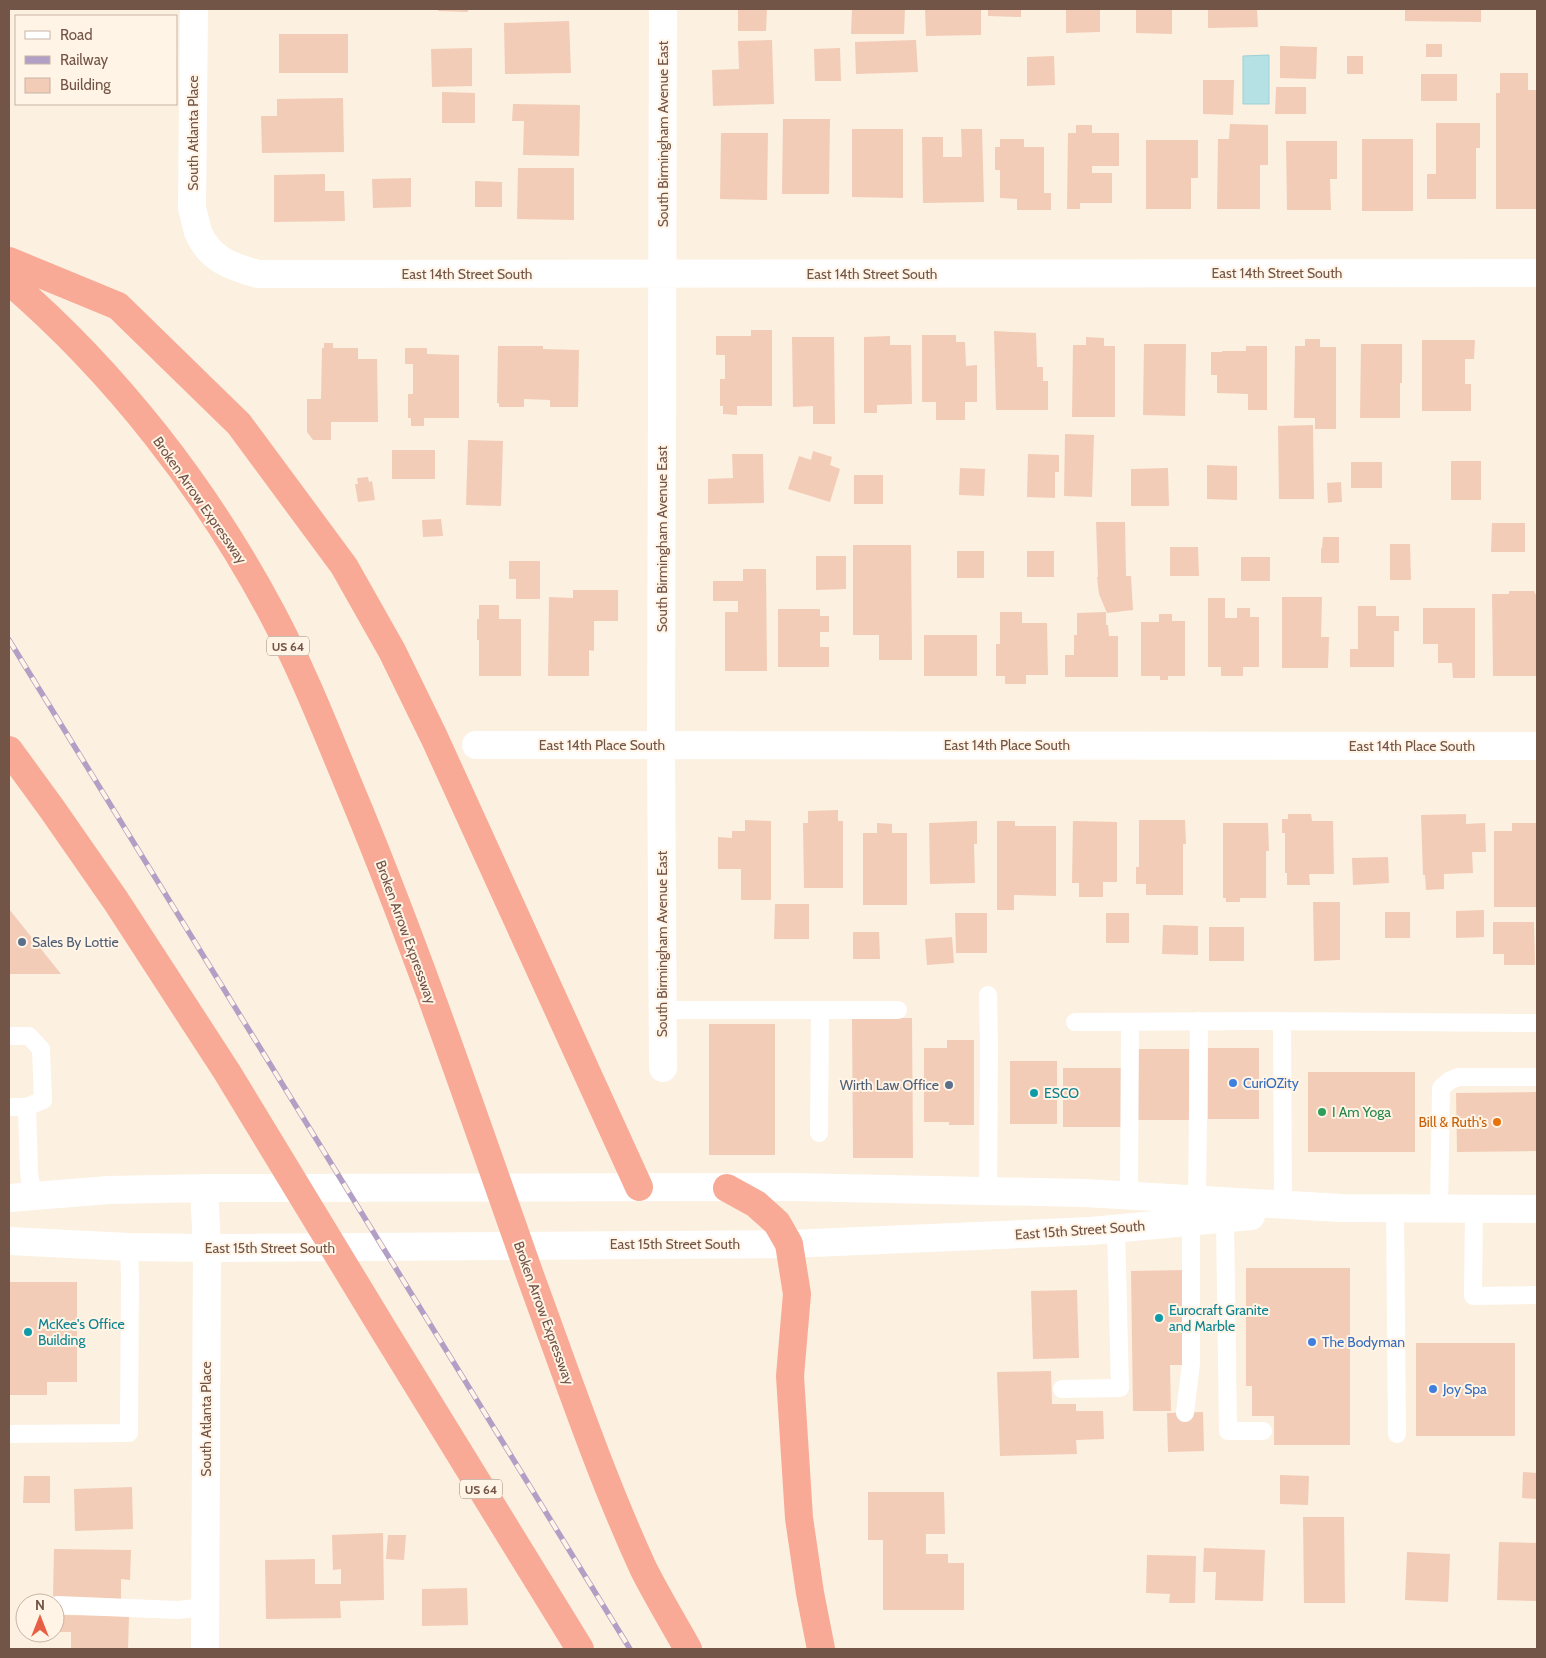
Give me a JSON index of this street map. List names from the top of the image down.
{
  "streets": {
    "highway": ["Broken Arrow Expressway", "US 64"],
    "street": [
      "South Atlanta Place",
      "South Birmingham Avenue East",
      "East 14th Street South",
      "East 14th Place South",
      "East 15th Street South"
    ]
  },
  "crossings": [
    ["South Atlanta Place", "East 14th Street South"],
    ["South Atlanta Place", "East 15th Street South"],
    ["South Birmingham Avenue East", "East 14th Street South"],
    ["South Birmingham Avenue East", "East 14th Place South"]
  ],
  "places": [
    "Sales By Lottie",
    "CuriOZity",
    "Wirth Law Office",
    "ESCO",
    "I Am Yoga",
    "Bill & Ruth's",
    "Eurocraft Granite and Marble",
    "McKee's Office Building",
    "The Bodyman",
    "Joy Spa"
  ],
  "legend": ["Road", "Railway", "Building"],
  "north": "top"
}
